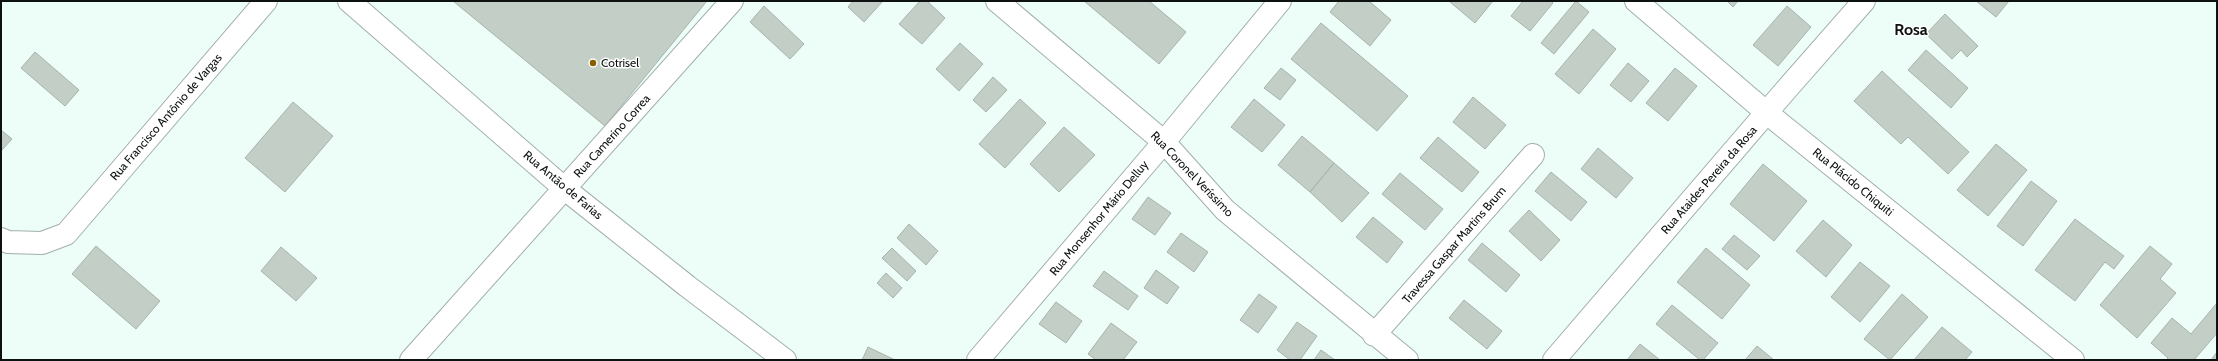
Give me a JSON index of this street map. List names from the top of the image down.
{
  "streets": {
    "street": [
      "Rua Francisco Antônio de Vargas",
      "Rua Camerino Correa",
      "Rua Coronel Veríssimo",
      "Rua Ataides Pereira da Rosa",
      "Rua Plácido Chiquiti",
      "Rua Antão de Farias",
      "Rua Monsenhor Mário Delluy",
      "Travessa Gaspar Martins Brum"
    ]
  },
  "crossings": [
    ["Rua Camerino Correa", "Rua Antão de Farias"],
    ["Rua Coronel Veríssimo", "Rua Monsenhor Mário Delluy"],
    ["Rua Coronel Veríssimo", "Travessa Gaspar Martins Brum"],
    ["Rua Ataides Pereira da Rosa", "Rua Plácido Chiquiti"]
  ],
  "districts": ["Rosa"],
  "places": ["Cotrisel"]
}
